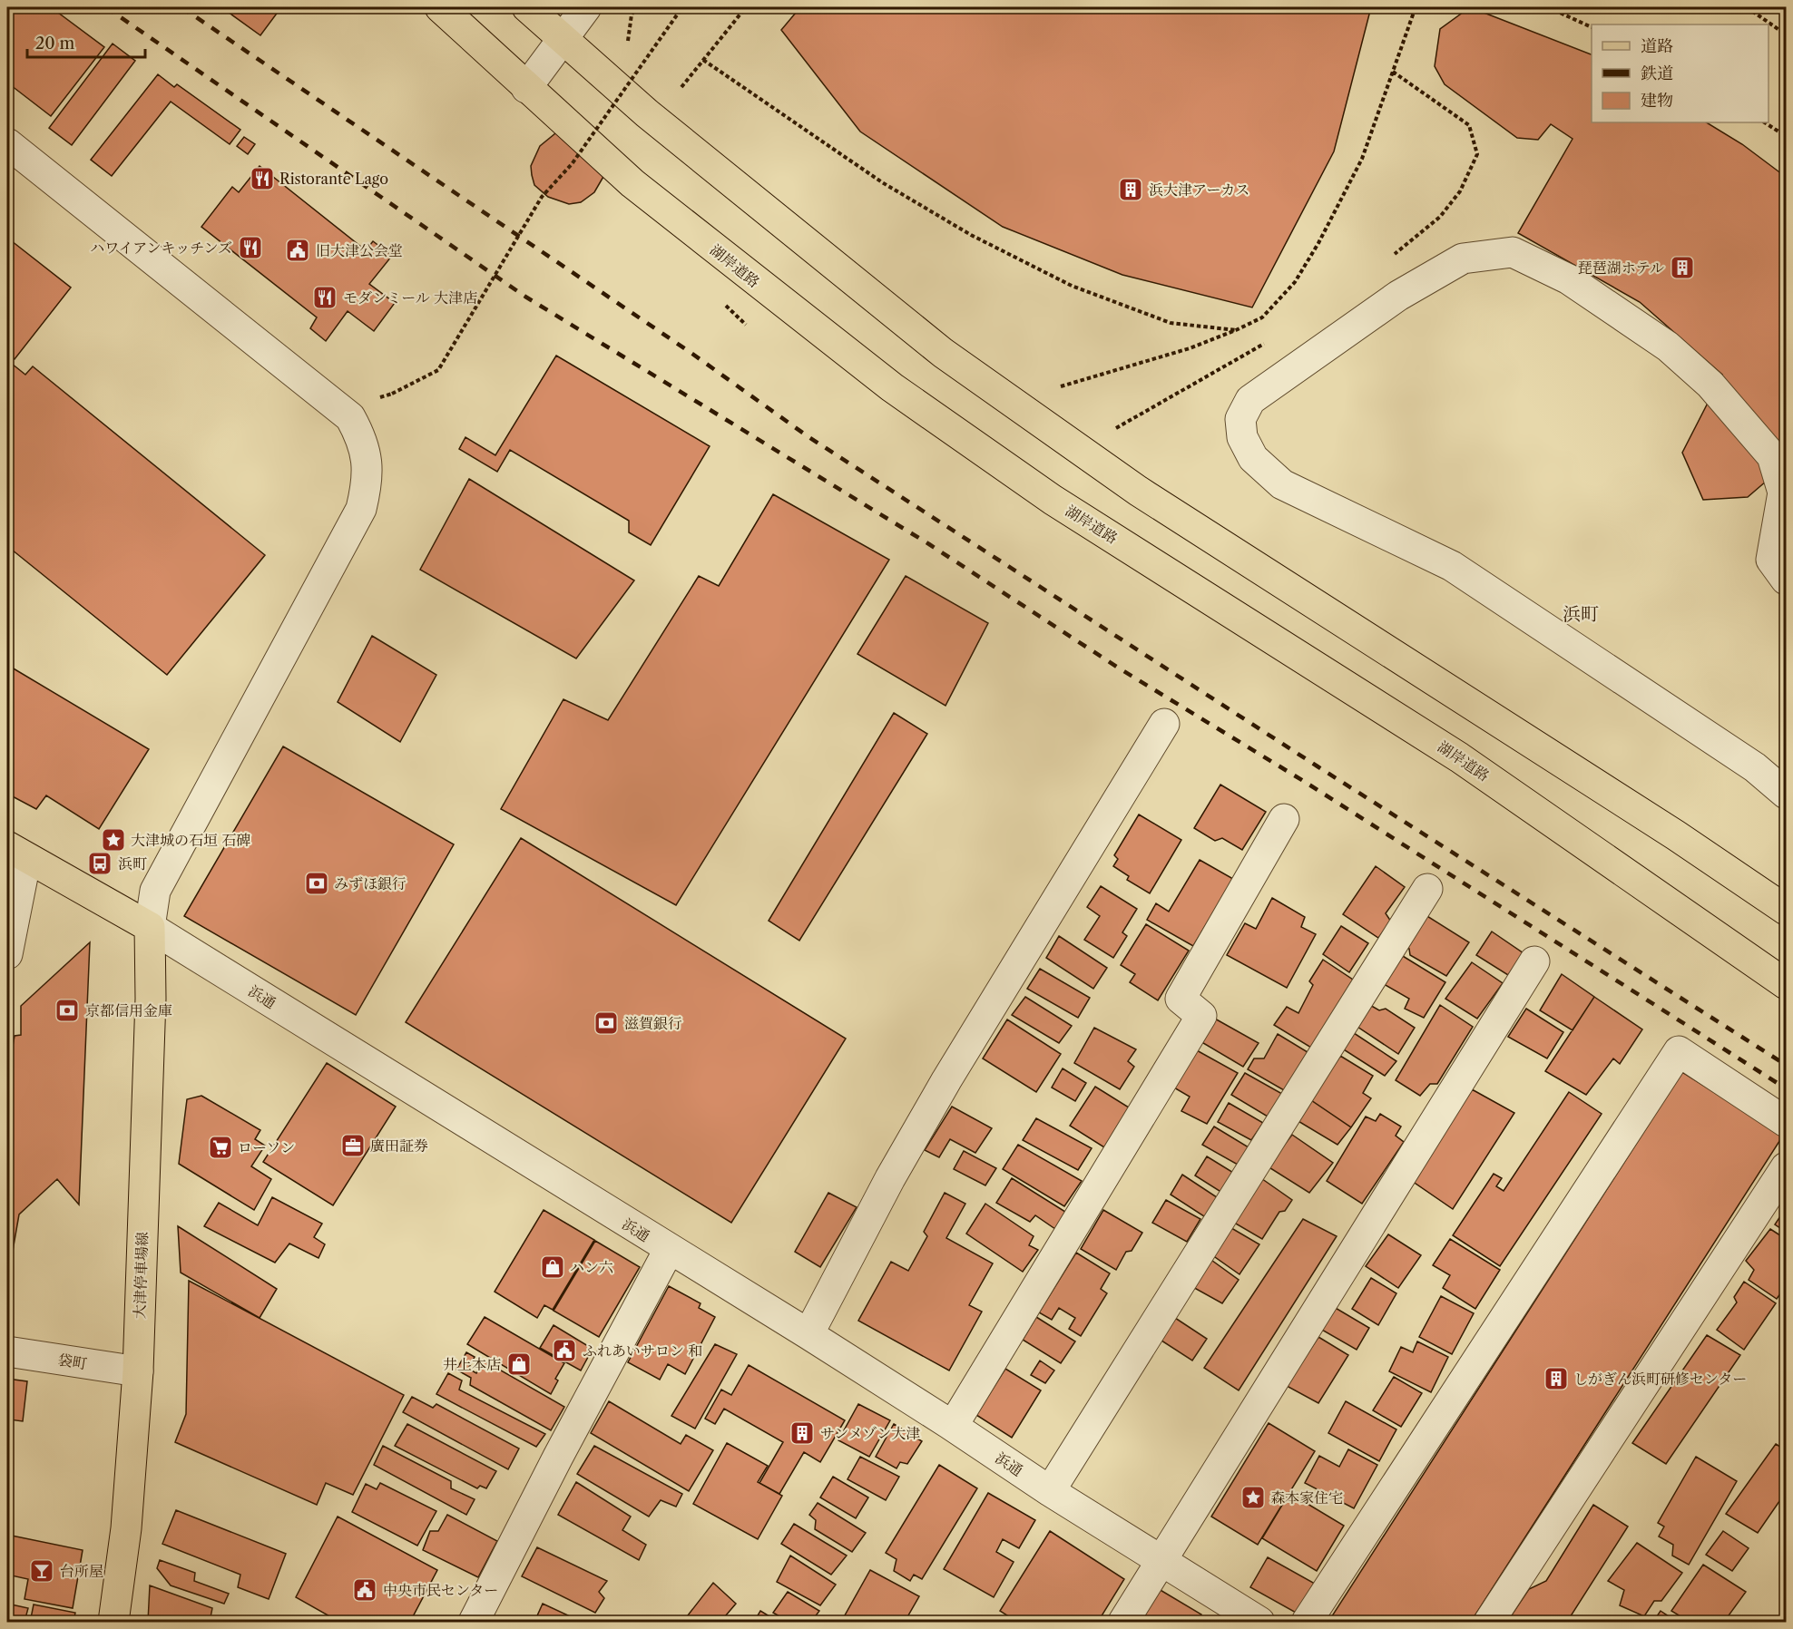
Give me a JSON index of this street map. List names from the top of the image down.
{
  "streets": {
    "main road": ["湖岸道路", "浜通", "大津停車場線"],
    "street": ["袋町"]
  },
  "crossings": [
    ["浜通", "大津停車場線"],
    ["大津停車場線", "袋町"]
  ],
  "districts": ["浜町"],
  "places": {
    "restaurant": ["Ristorante Lago", "ハワイアンキッチンズ", "モダンミール 大津店"],
    "building": [
      "浜大津アーカス",
      "琵琶湖ホテル",
      "しがぎん浜町研修センター",
      "サンメゾン大津"
    ],
    "public building": ["旧大津公会堂", "ふれあいサロン 和", "中央市民センター"],
    "place": ["大津城の石垣 石碑", "森本家住宅"],
    "bus stop": ["浜町"],
    "bank": ["みずほ銀行", "京都信用金庫", "滋賀銀行"],
    "office": ["廣田証券"],
    "supermarket": ["ローソン"],
    "shop": ["ハン六", "井上本店"],
    "bar": ["台所屋"]
  },
  "legend": ["道路", "鉄道", "建物"],
  "scale_bar": "20 m"
}
